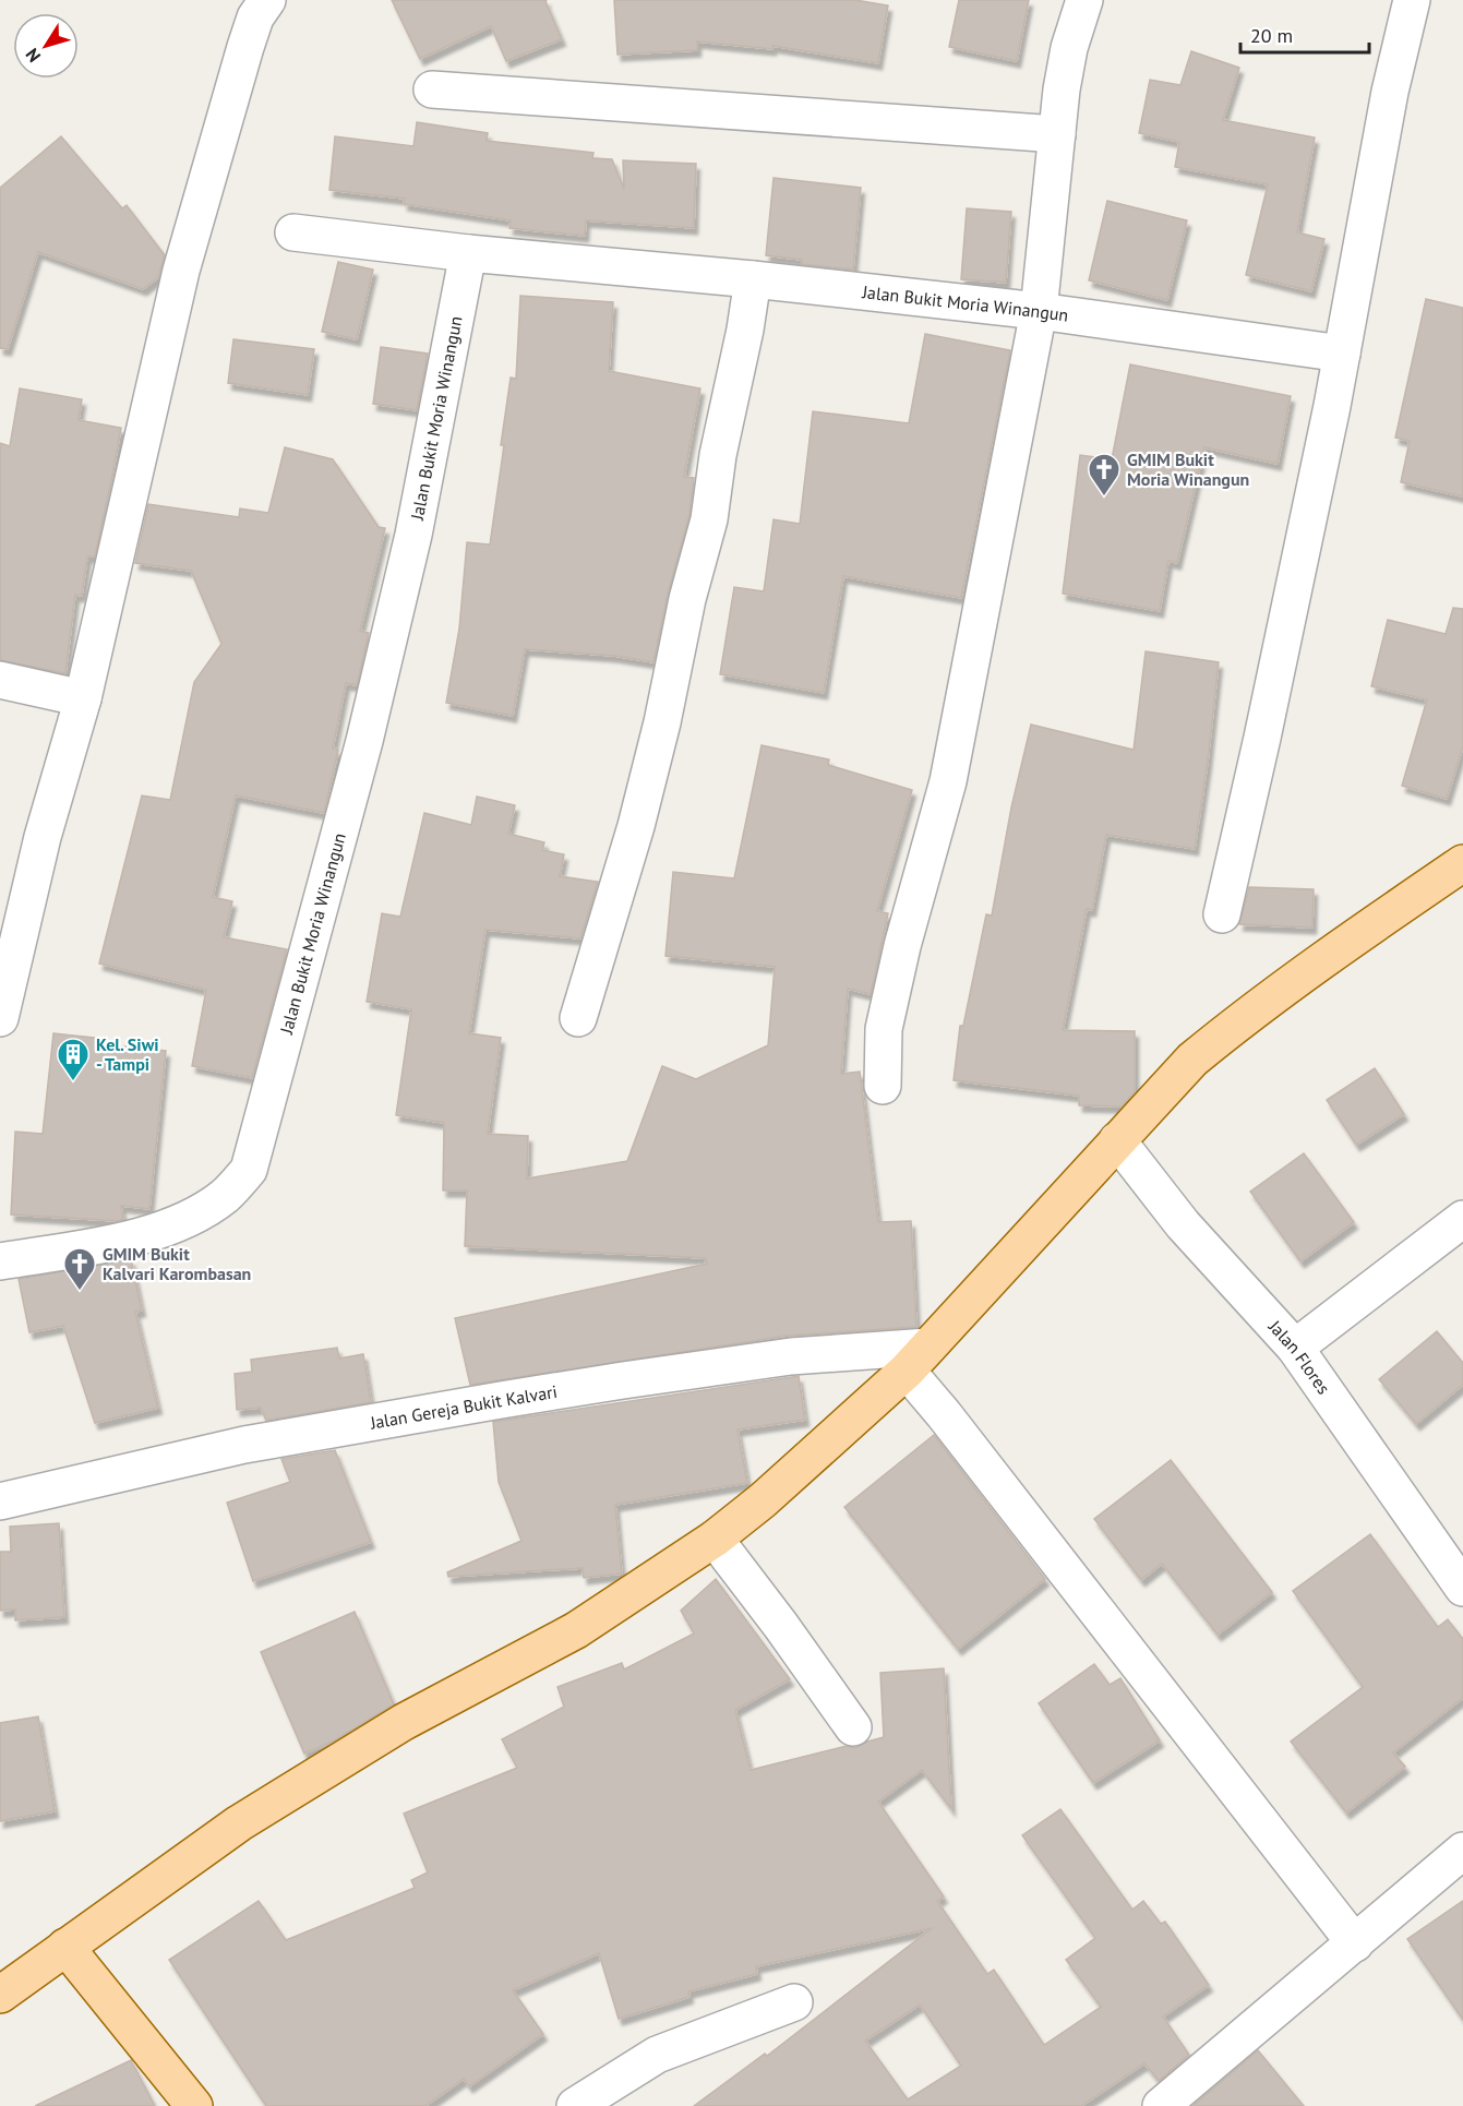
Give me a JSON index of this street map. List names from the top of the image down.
{
  "streets": {
    "street": ["Jalan Bukit Moria Winangun", "Jalan Flores", "Jalan Gereja Bukit Kalvari"]
  },
  "places": {
    "church": ["GMIM Bukit Moria Winangun", "GMIM Bukit Kalvari Karombasan"],
    "building": ["Kel. Siwi - Tampi"]
  },
  "scale_bar": "20 m",
  "north": "bottom left"
}
